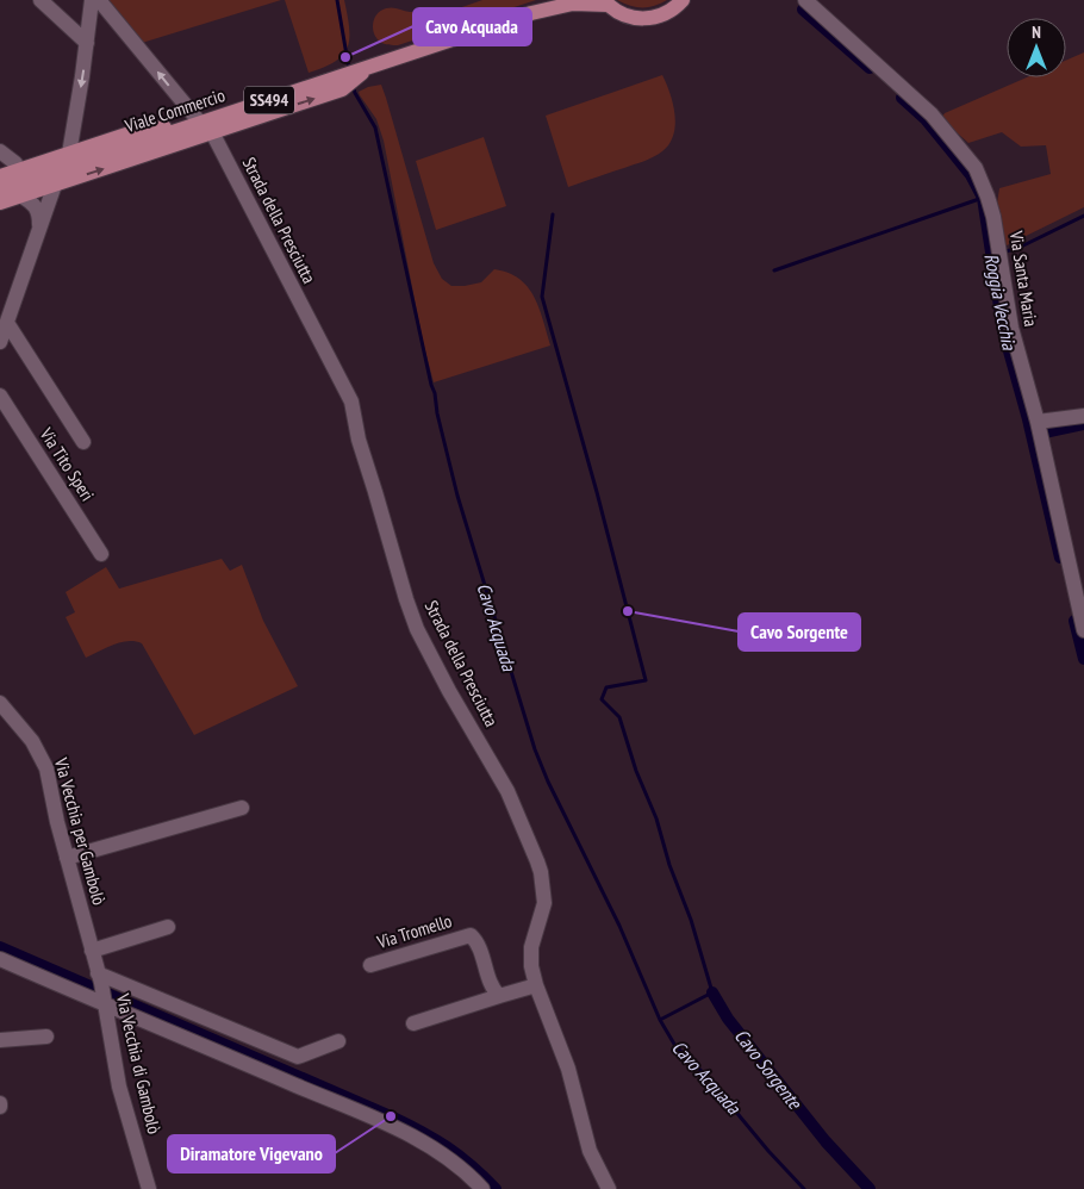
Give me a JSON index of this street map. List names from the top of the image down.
{
  "streets": {
    "main road": ["SS494", "Viale Commercio"],
    "street": [
      "Strada della Presciutta",
      "Via Santa Maria",
      "Via Tito Speri",
      "Via Vecchia per Gambolò",
      "Via Tromello",
      "Via Vecchia di Gambolò"
    ]
  },
  "crossings": [
    ["Viale Commercio", "Strada della Presciutta"],
    ["Via Vecchia per Gambolò", "Via Vecchia di Gambolò"]
  ],
  "water": ["Roggia Vecchia", "Cavo Acquada", "Cavo Sorgente"],
  "places": ["Cavo Acquada", "Cavo Sorgente", "Diramatore Vigevano"],
  "north": "top"
}
